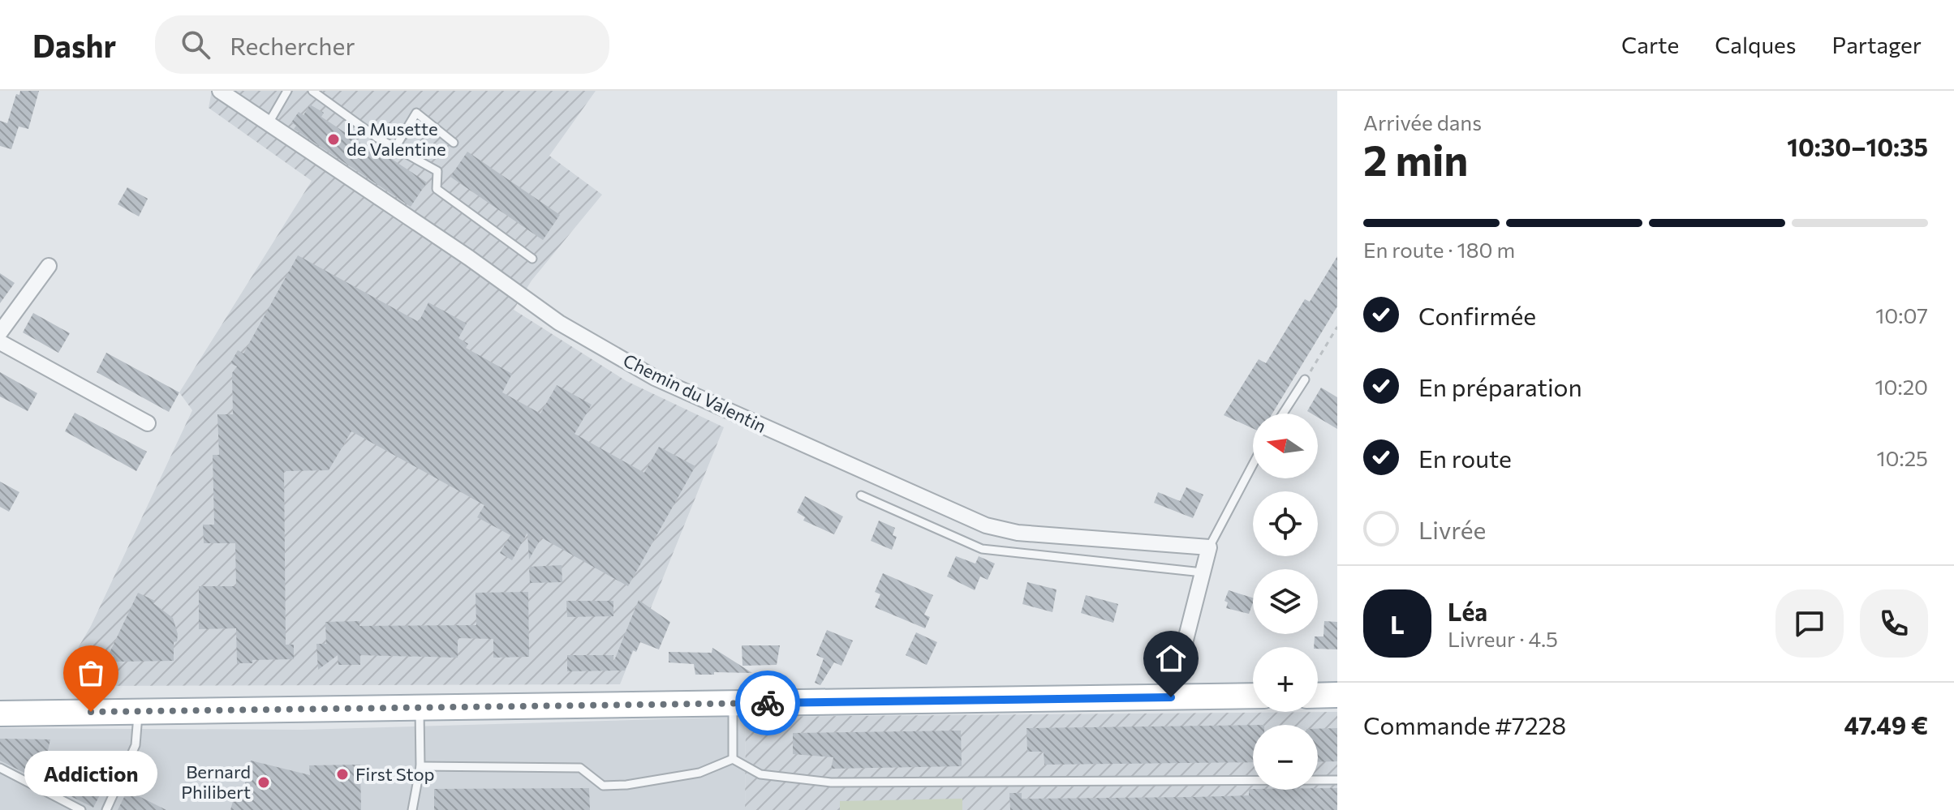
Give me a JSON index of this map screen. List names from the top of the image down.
{
  "streets": {
    "street": ["Chemin du Valentin"]
  },
  "places": [
    "La Musette de Valentine",
    "Addiction",
    "First Stop",
    "Bernard Philibert"
  ],
  "north": "left",
  "page": {
    "header": "Dashr",
    "search": "Rechercher",
    "nav": ["Carte", "Calques", "Partager"],
    "heading": ["2 min", "Arrivée dans", "10:30–10:35"],
    "panel": [
      "Léa",
      "Livreur · 4.5",
      "Commande #7228",
      "47.49 €"
    ],
    "bar": "En route · 180 m",
    "list": [
      ["Confirmée", "10:07"],
      ["En préparation", "10:20"],
      ["En route", "10:25"],
      "Livrée"
    ],
    "map_buttons": ["+", "−"],
    "round": "L",
    "bubble": "Addiction"
  }
}
